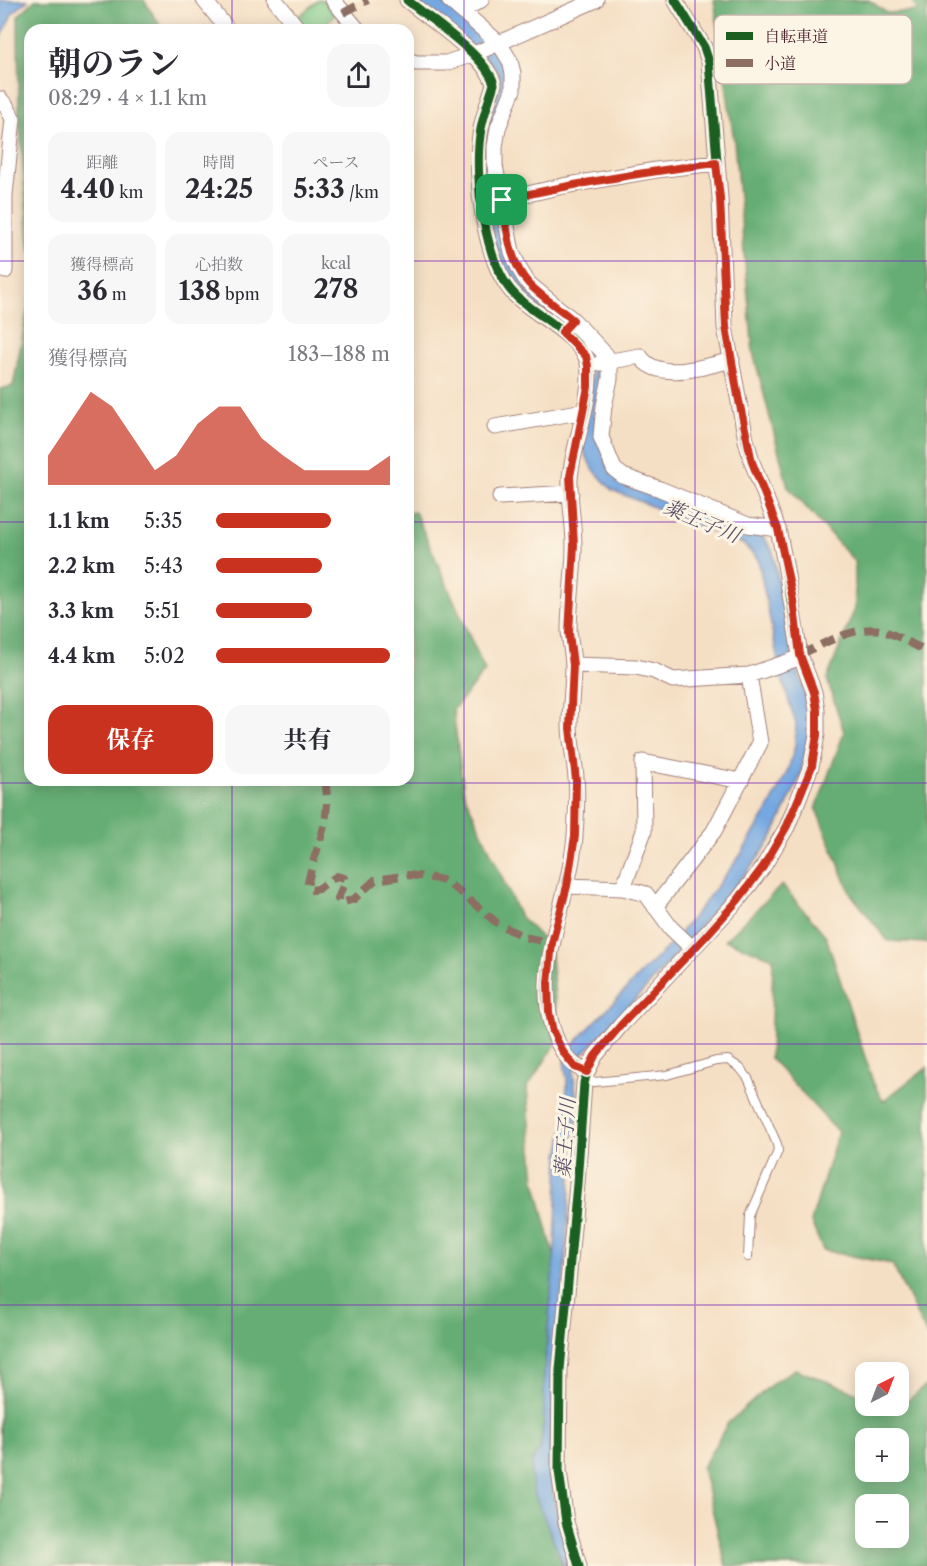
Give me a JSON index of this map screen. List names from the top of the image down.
{
  "water": ["薬王子川"],
  "legend": ["自転車道", "小道"],
  "north": "top right",
  "page": {
    "heading": ["朝のラン", "08:29 · 4 × 1.1 km"],
    "stats": [
      ["距離", "4.40 km"],
      ["時間", "24:25"],
      ["ペース", "5:33 /km"],
      ["獲得標高", "36 m"],
      ["心拍数", "138 bpm"],
      ["kcal", "278"]
    ],
    "chart": ["獲得標高", "183–188 m"],
    "list": [
      {
        "name": "1.1 km",
        "note": "5:35"
      },
      {
        "name": "2.2 km",
        "note": "5:43"
      },
      {
        "name": "3.3 km",
        "note": "5:51"
      },
      {
        "name": "4.4 km",
        "note": "5:02"
      }
    ],
    "buttons": ["保存", "共有"],
    "map_buttons": ["+", "−"]
  }
}
